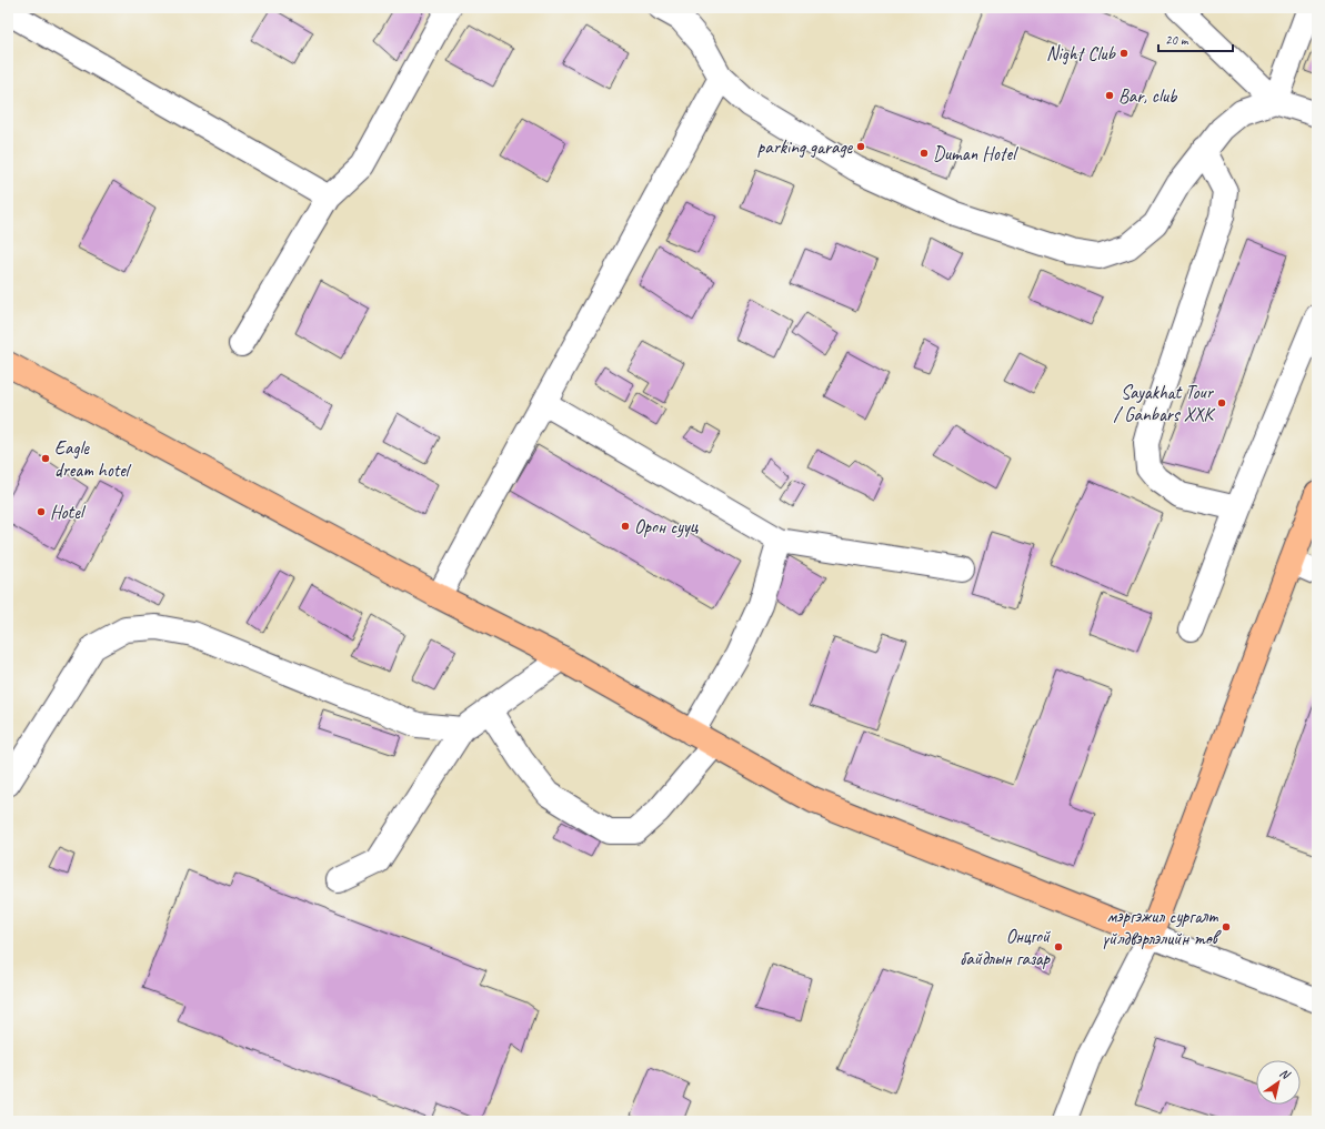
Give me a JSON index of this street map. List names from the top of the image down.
{
  "places": [
    "Night Club",
    "Bar, club",
    "parking garage",
    "Duman Hotel",
    "Sayakhat Tour / Ganbars XXK",
    "Eagle dream hotel",
    "Hotel",
    "Орон сууц",
    "мэргэжил сургалт үйлдвэрлэлийн төв",
    "Онцгой байдлын газар"
  ],
  "scale_bar": "20 m",
  "north": "top right"
}
